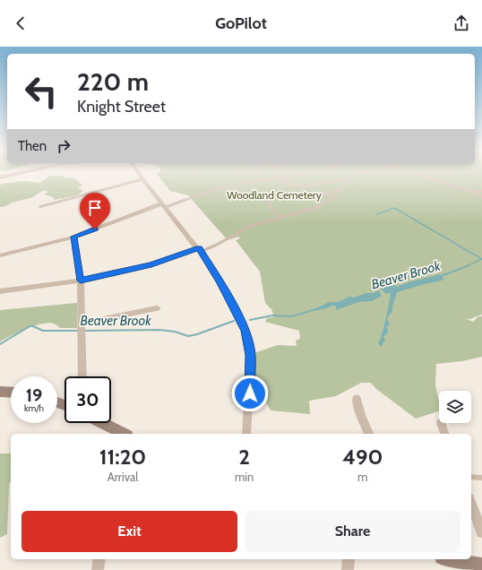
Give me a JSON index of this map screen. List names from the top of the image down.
{
  "water": ["Beaver Brook"],
  "parks": ["Woodland Cemetery"],
  "page": {
    "header": "GoPilot",
    "turn": ["220 m", "Knight Street"],
    "then": "Then",
    "speed": "19 km/h",
    "limit": "30",
    "eta": [
      "11:20",
      "Arrival",
      "2",
      "min",
      "490",
      "m"
    ],
    "buttons": ["Exit", "Share"]
  }
}
